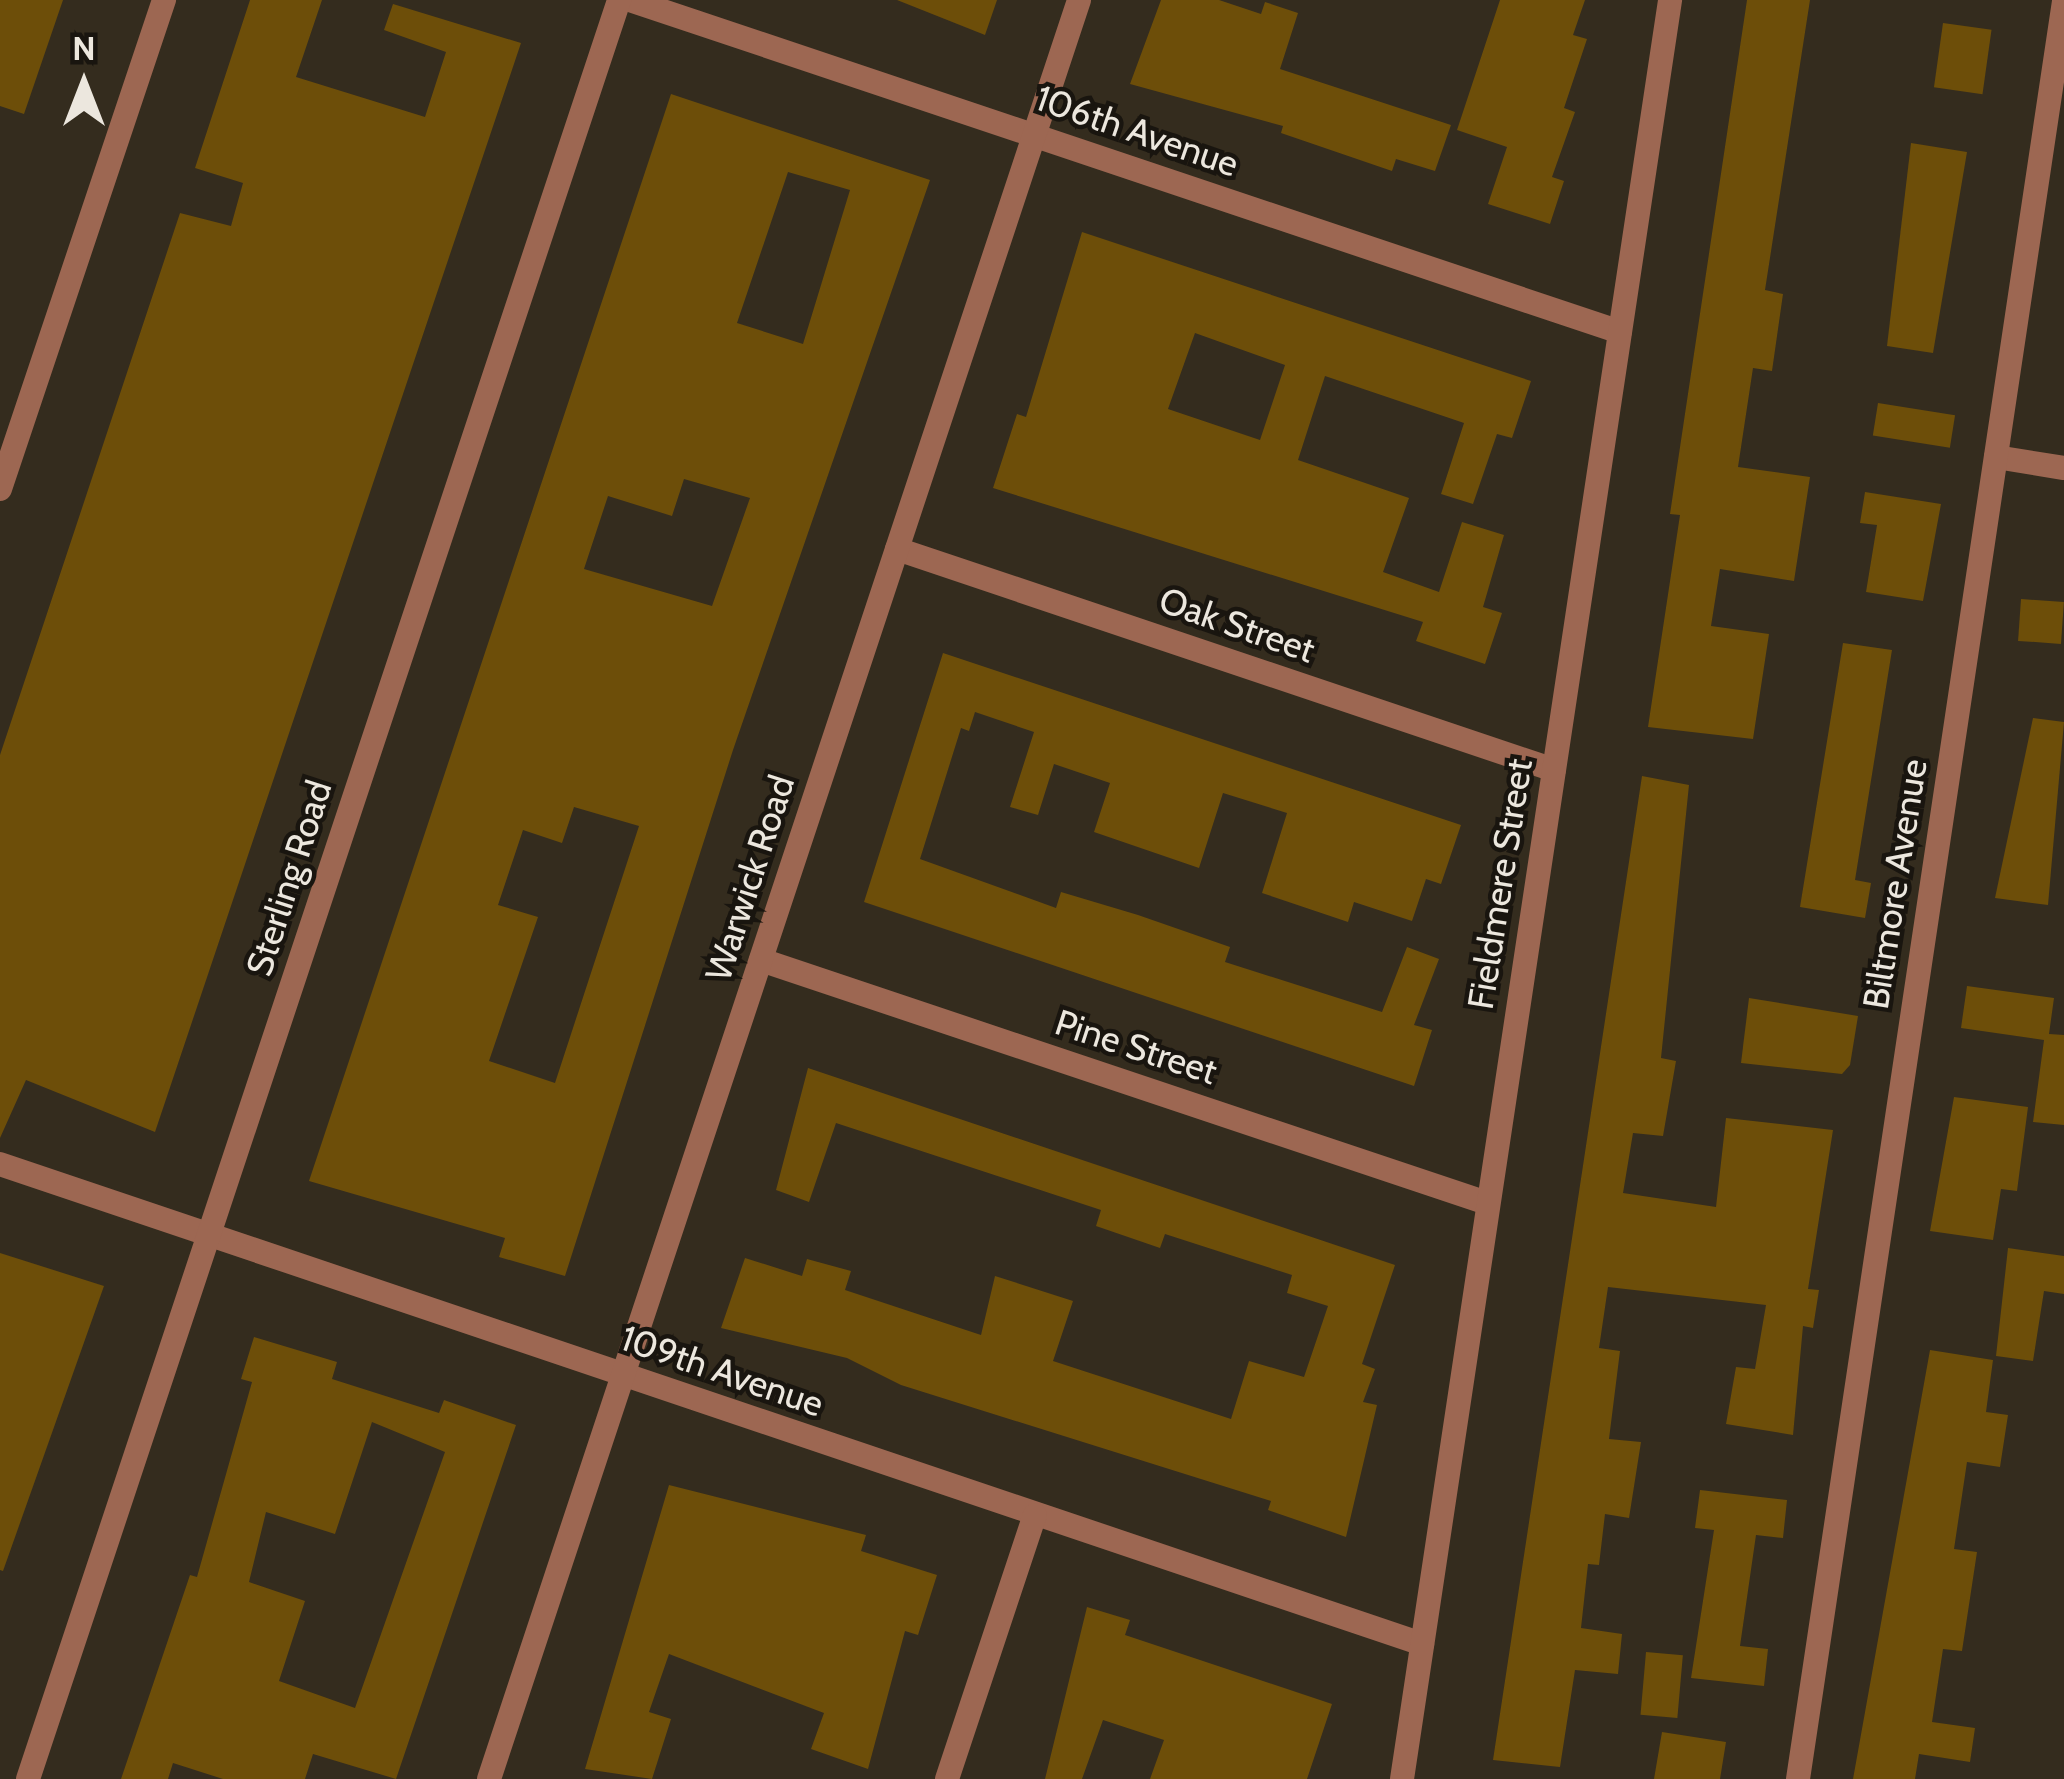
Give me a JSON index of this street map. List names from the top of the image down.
{
  "streets": {
    "street": [
      "106th Avenue",
      "Oak Street",
      "Sterling Road",
      "Warwick Road",
      "Fieldmere Street",
      "Biltmore Avenue",
      "Pine Street",
      "109th Avenue"
    ]
  },
  "crossings": [
    ["106th Avenue", "Warwick Road"],
    ["106th Avenue", "Fieldmere Street"],
    ["Oak Street", "Warwick Road"],
    ["Oak Street", "Fieldmere Street"],
    ["Sterling Road", "109th Avenue"],
    ["Warwick Road", "Pine Street"],
    ["Warwick Road", "109th Avenue"],
    ["Fieldmere Street", "Pine Street"],
    ["Fieldmere Street", "109th Avenue"]
  ],
  "north": "top"
}
